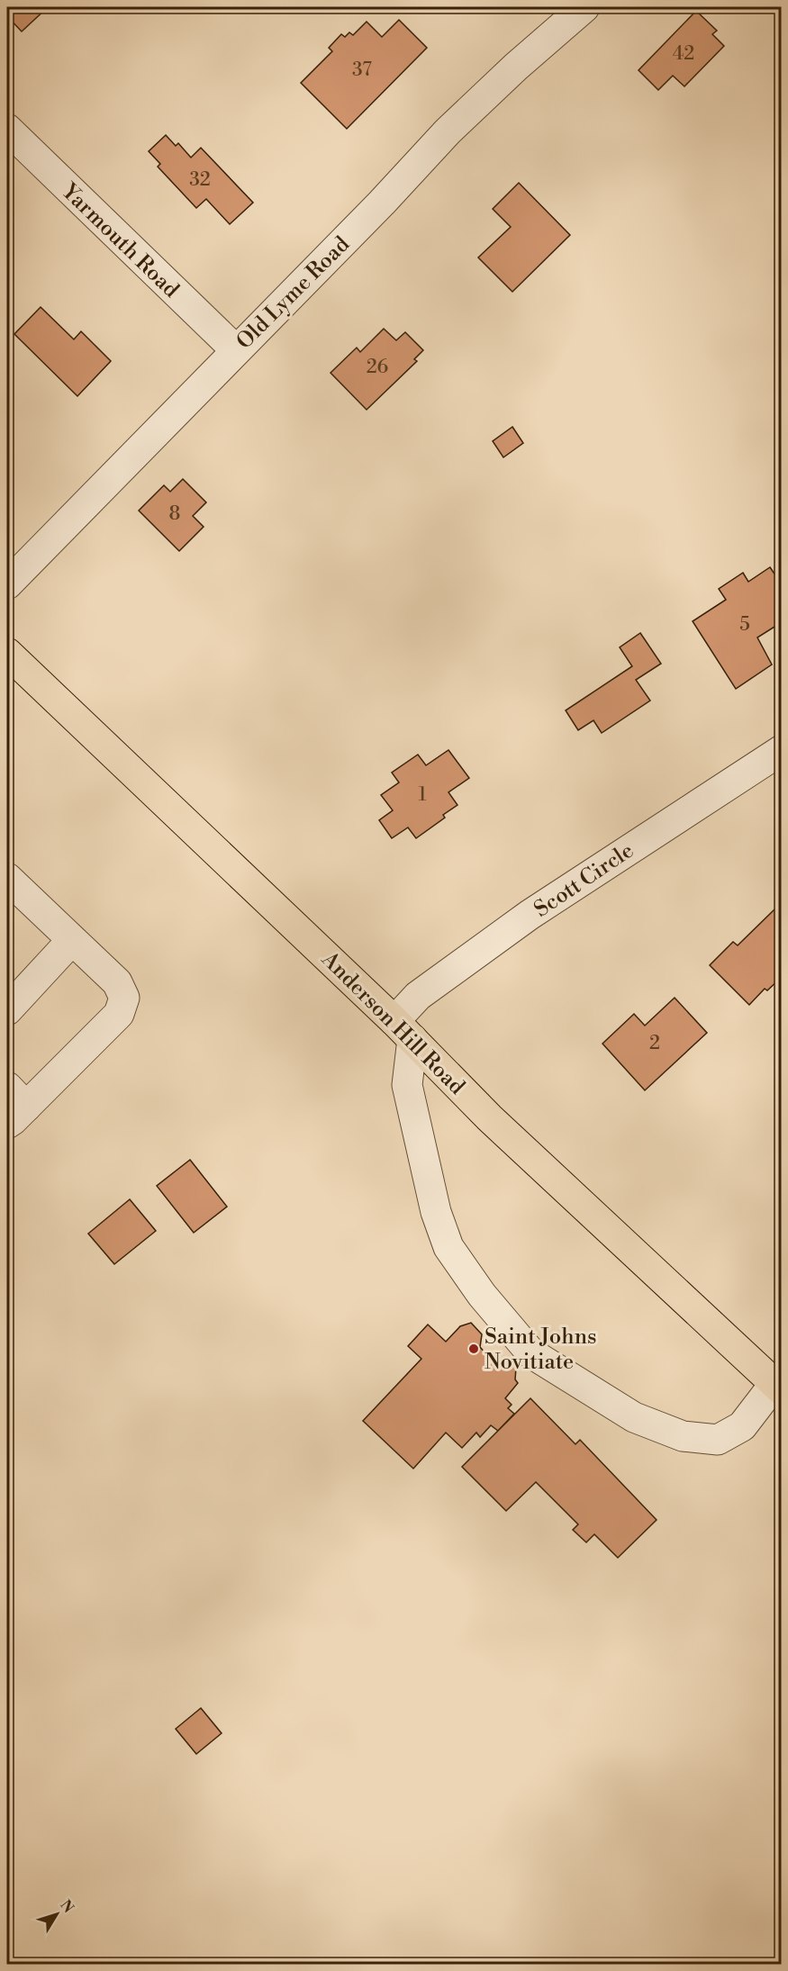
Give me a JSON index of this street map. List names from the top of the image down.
{
  "streets": {
    "main road": ["Anderson Hill Road"],
    "street": ["Yarmouth Road", "Old Lyme Road", "Scott Circle"]
  },
  "crossings": [
    ["Yarmouth Road", "Old Lyme Road"],
    ["Scott Circle", "Anderson Hill Road"]
  ],
  "places": ["Saint Johns Novitiate"],
  "house_numbers": [
    "42",
    "37",
    "32",
    "26",
    "8",
    "5",
    "1",
    "2"
  ],
  "north": "top right"
}
